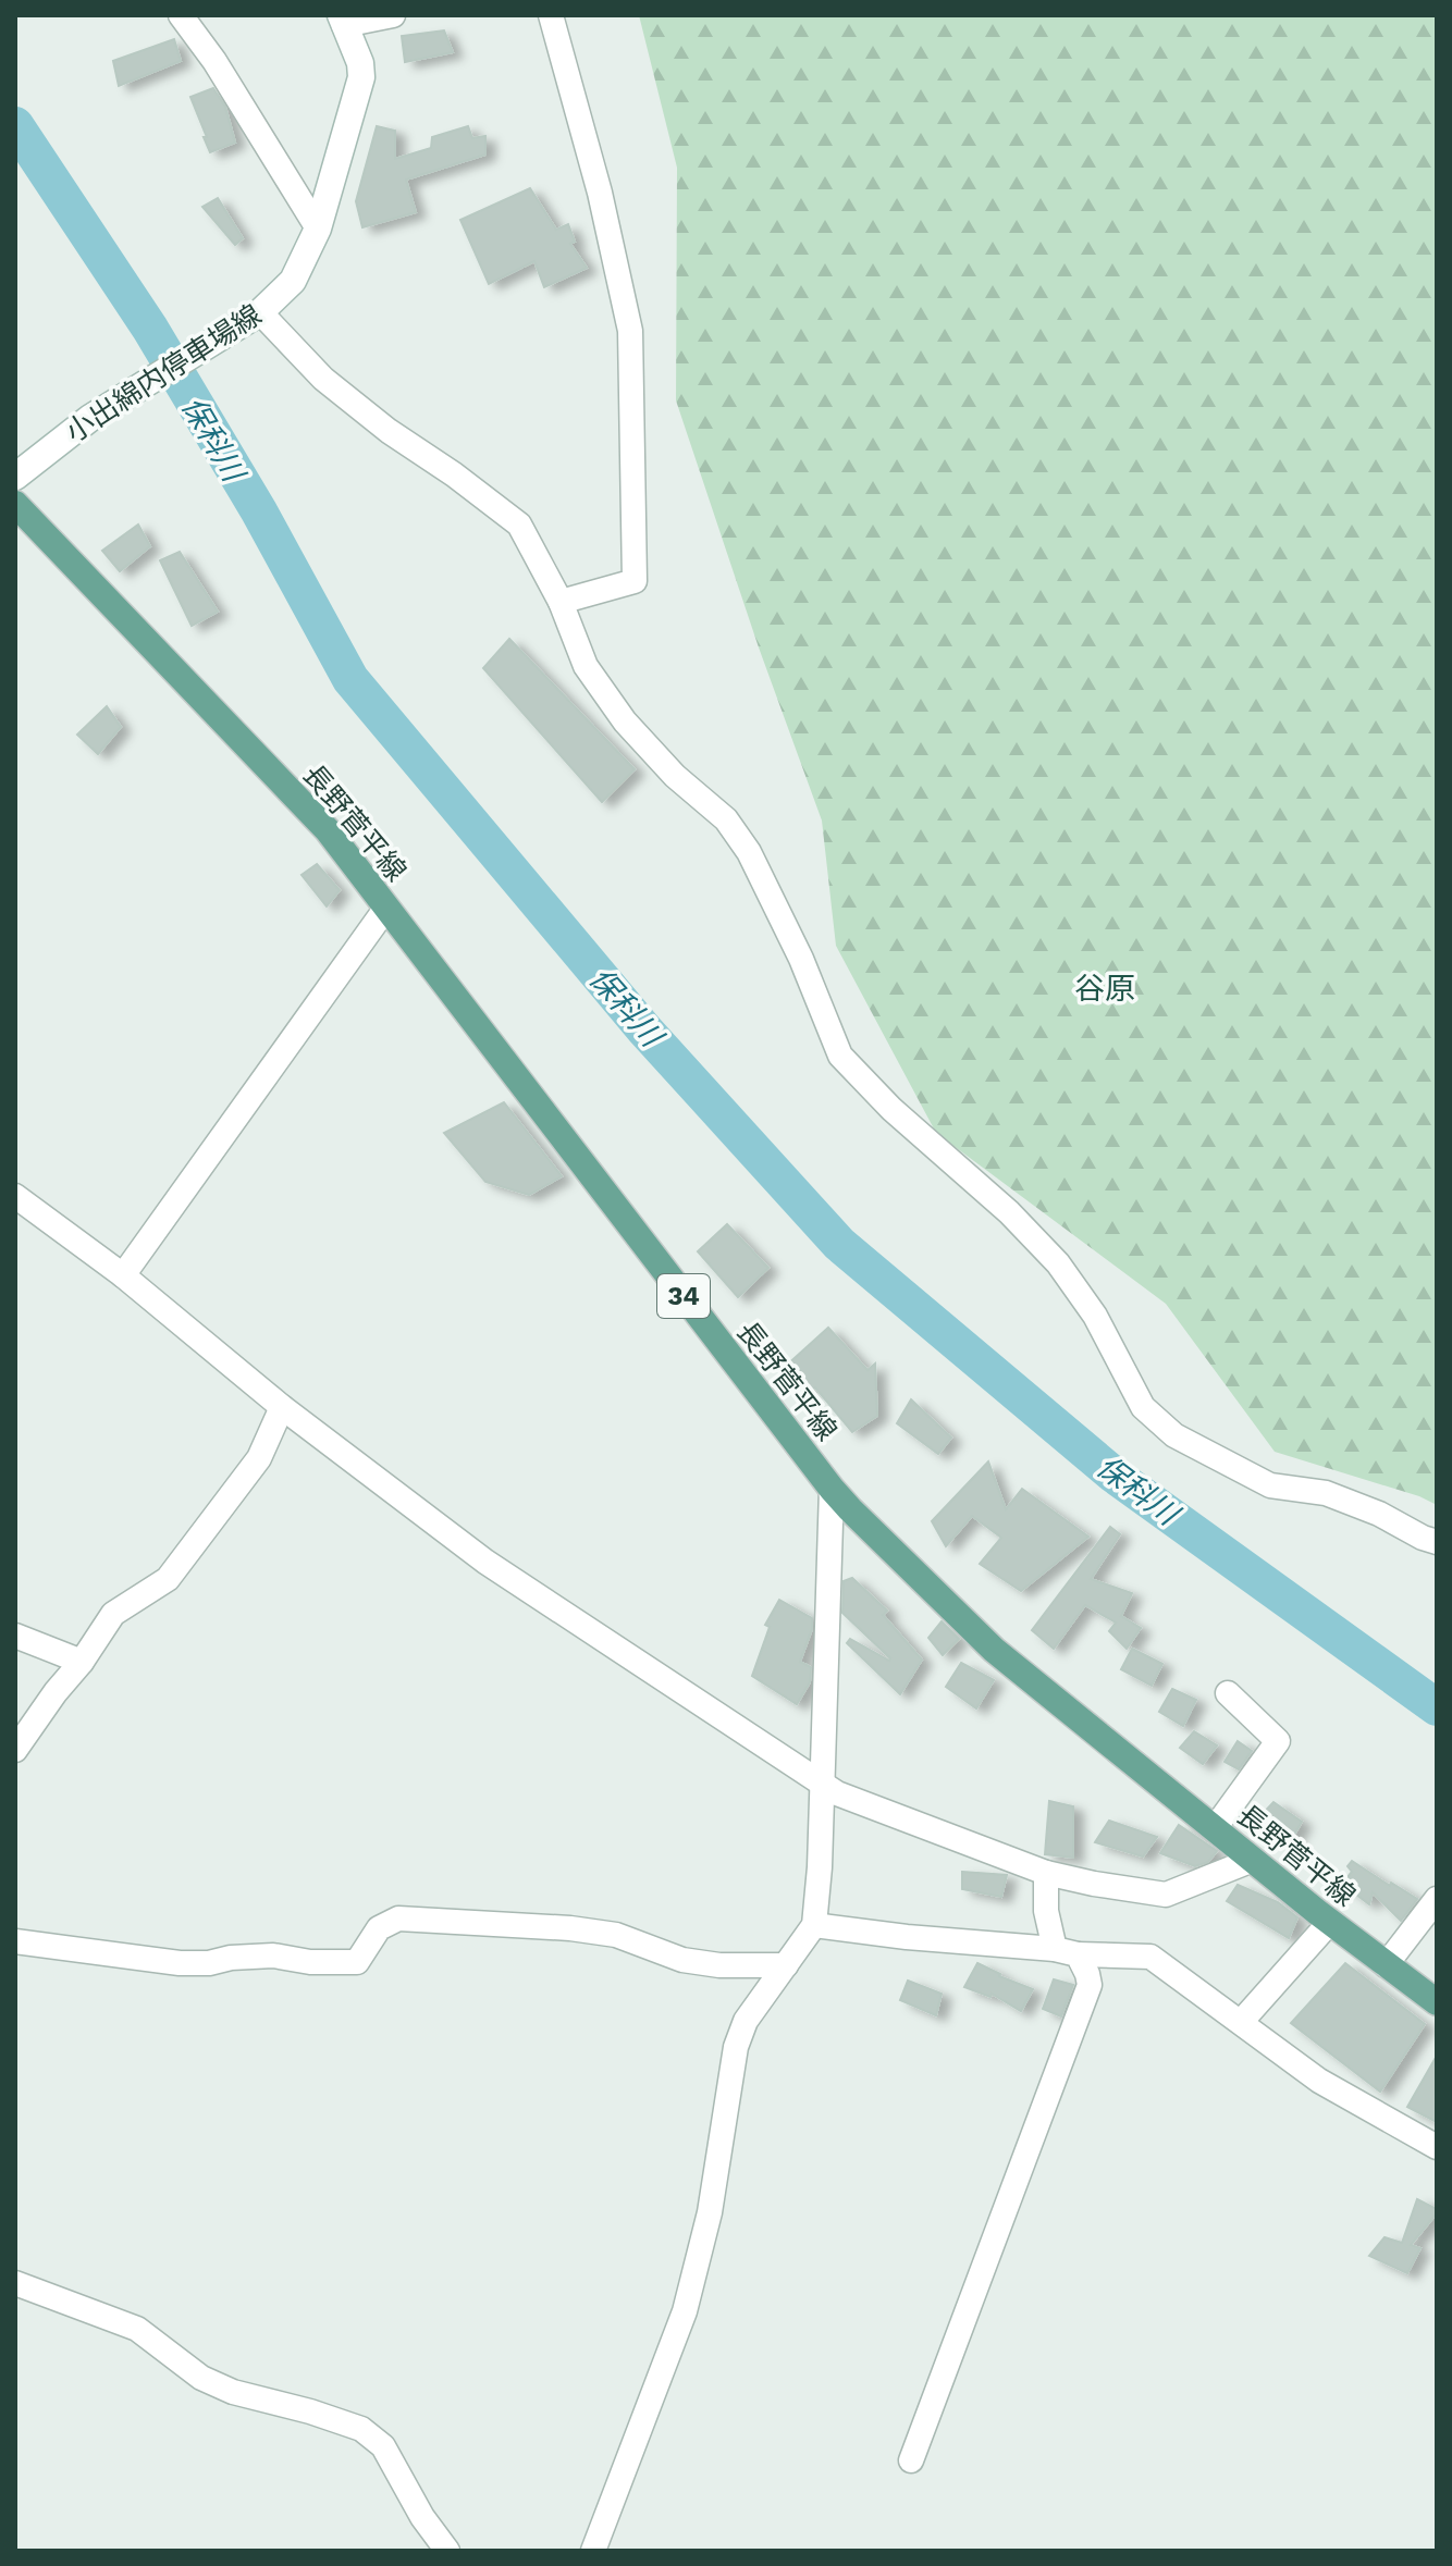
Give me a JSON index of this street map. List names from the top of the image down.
{
  "streets": {
    "main road": ["小出綿内停車場線", "長野菅平線", "34"]
  },
  "districts": ["谷原"],
  "water": ["保科川"]
}
